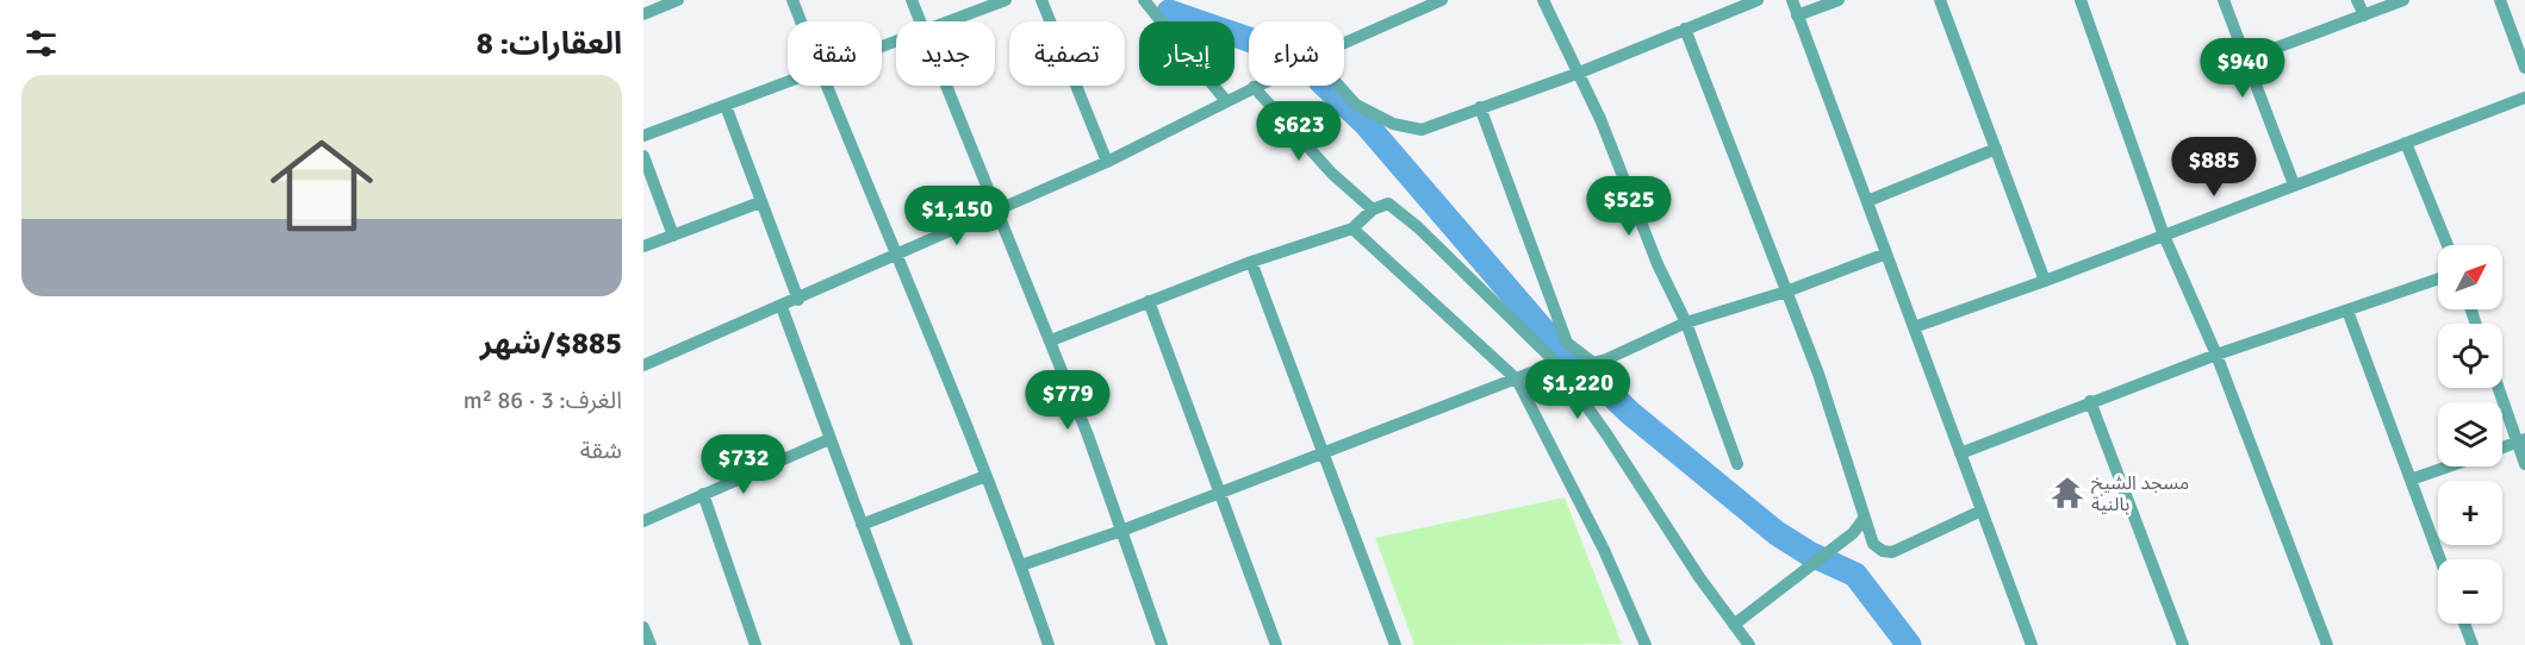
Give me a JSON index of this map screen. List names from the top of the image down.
{
  "places": {
    "temple": ["مسجد الشيخ بالنية"]
  },
  "north": "top right",
  "page": {
    "heading": "العقارات: 8",
    "chip": [
      "شراء",
      "إيجار",
      "تصفية",
      "جديد",
      "شقة"
    ],
    "price": [
      "$940",
      "$623",
      "$885",
      "$525",
      "$1,150",
      "$1,220",
      "$779",
      "$732"
    ],
    "list": [
      {
        "name": "$885/شهر",
        "note": "الغرف: 3 · 86 m² · شقة"
      }
    ],
    "map_buttons": ["+", "−"]
  }
}
